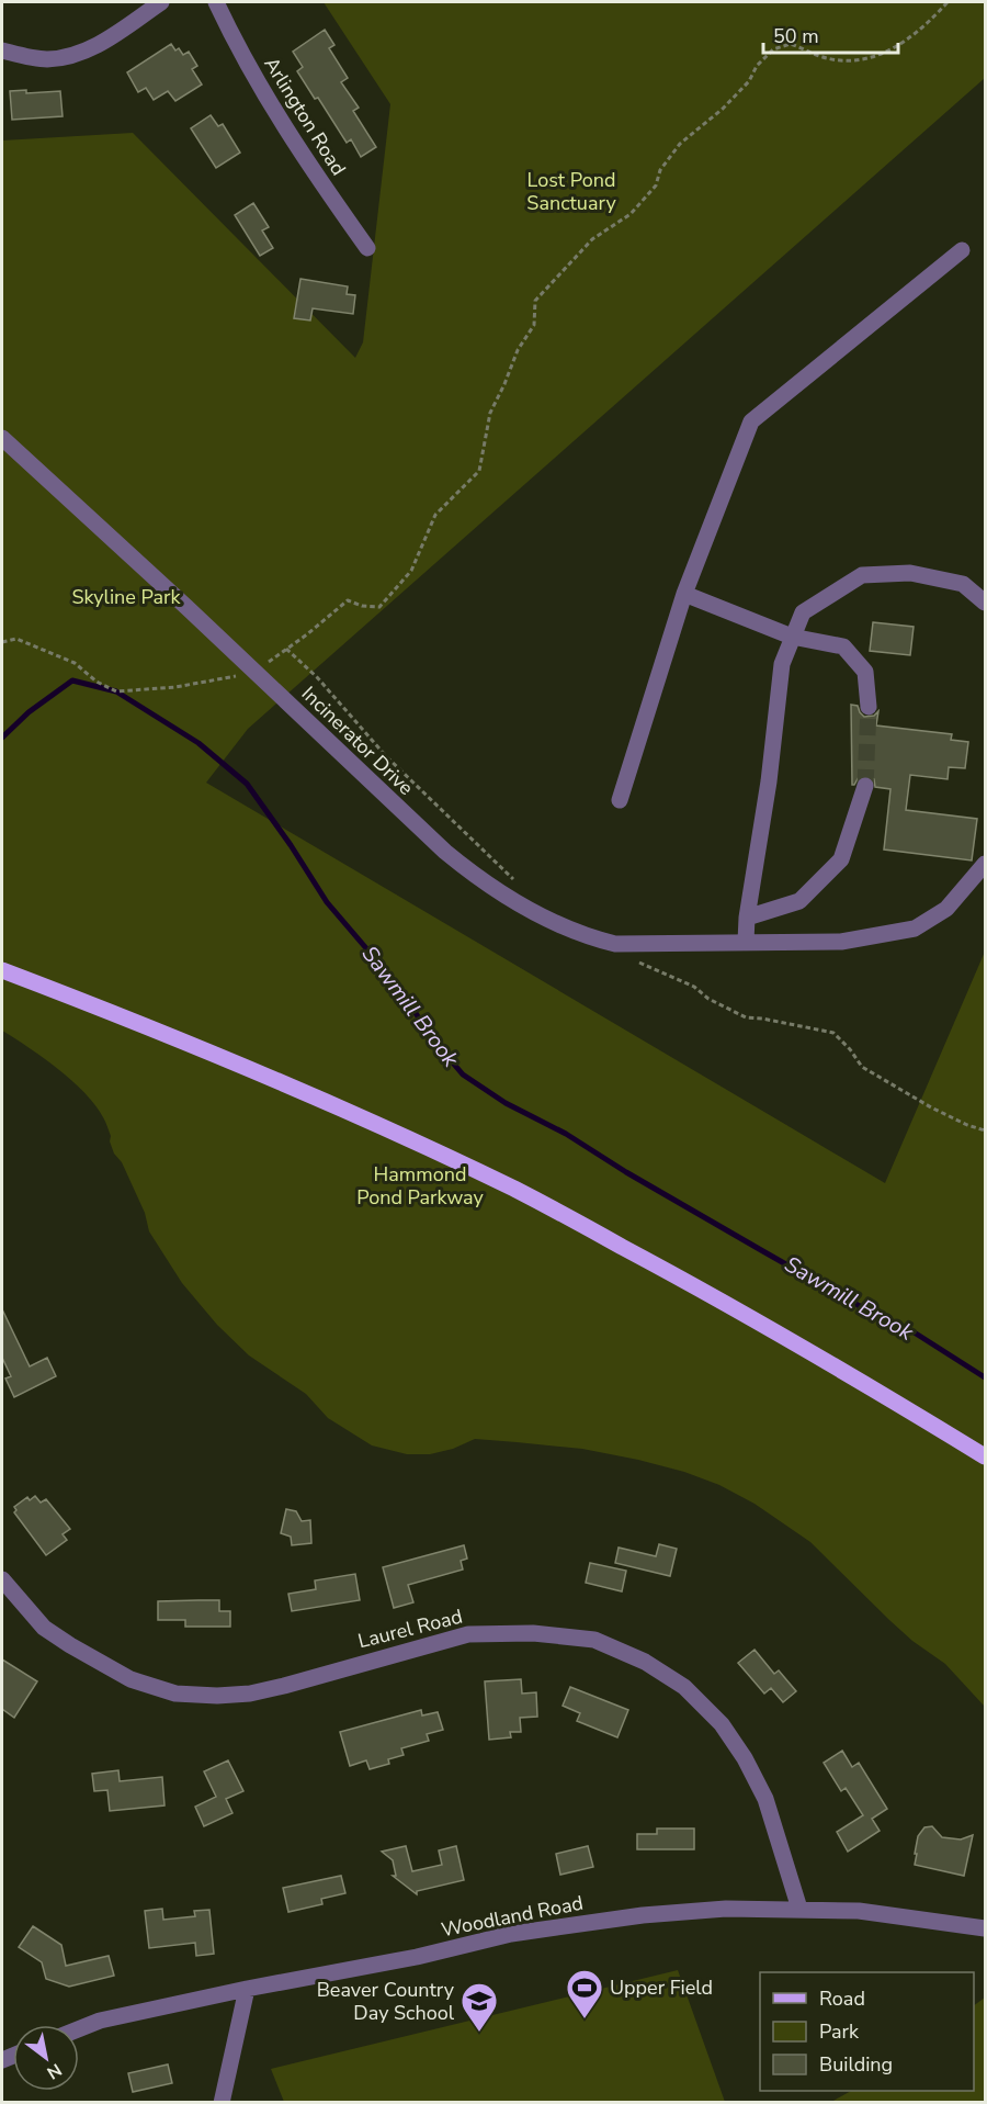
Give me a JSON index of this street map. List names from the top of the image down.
{
  "streets": {
    "street": [
      "Arlington Road",
      "Incinerator Drive",
      "Laurel Road",
      "Woodland Road"
    ]
  },
  "crossings": [
    ["Laurel Road", "Woodland Road"]
  ],
  "water": ["Sawmill Brook"],
  "parks": ["Lost Pond Sanctuary", "Skyline Park", "Hammond Pond Parkway"],
  "places": {
    "sports": ["Upper Field"],
    "school or university": ["Beaver Country Day School"]
  },
  "legend": ["Road", "Park", "Building"],
  "scale_bar": "50 m",
  "north": "bottom right"
}
